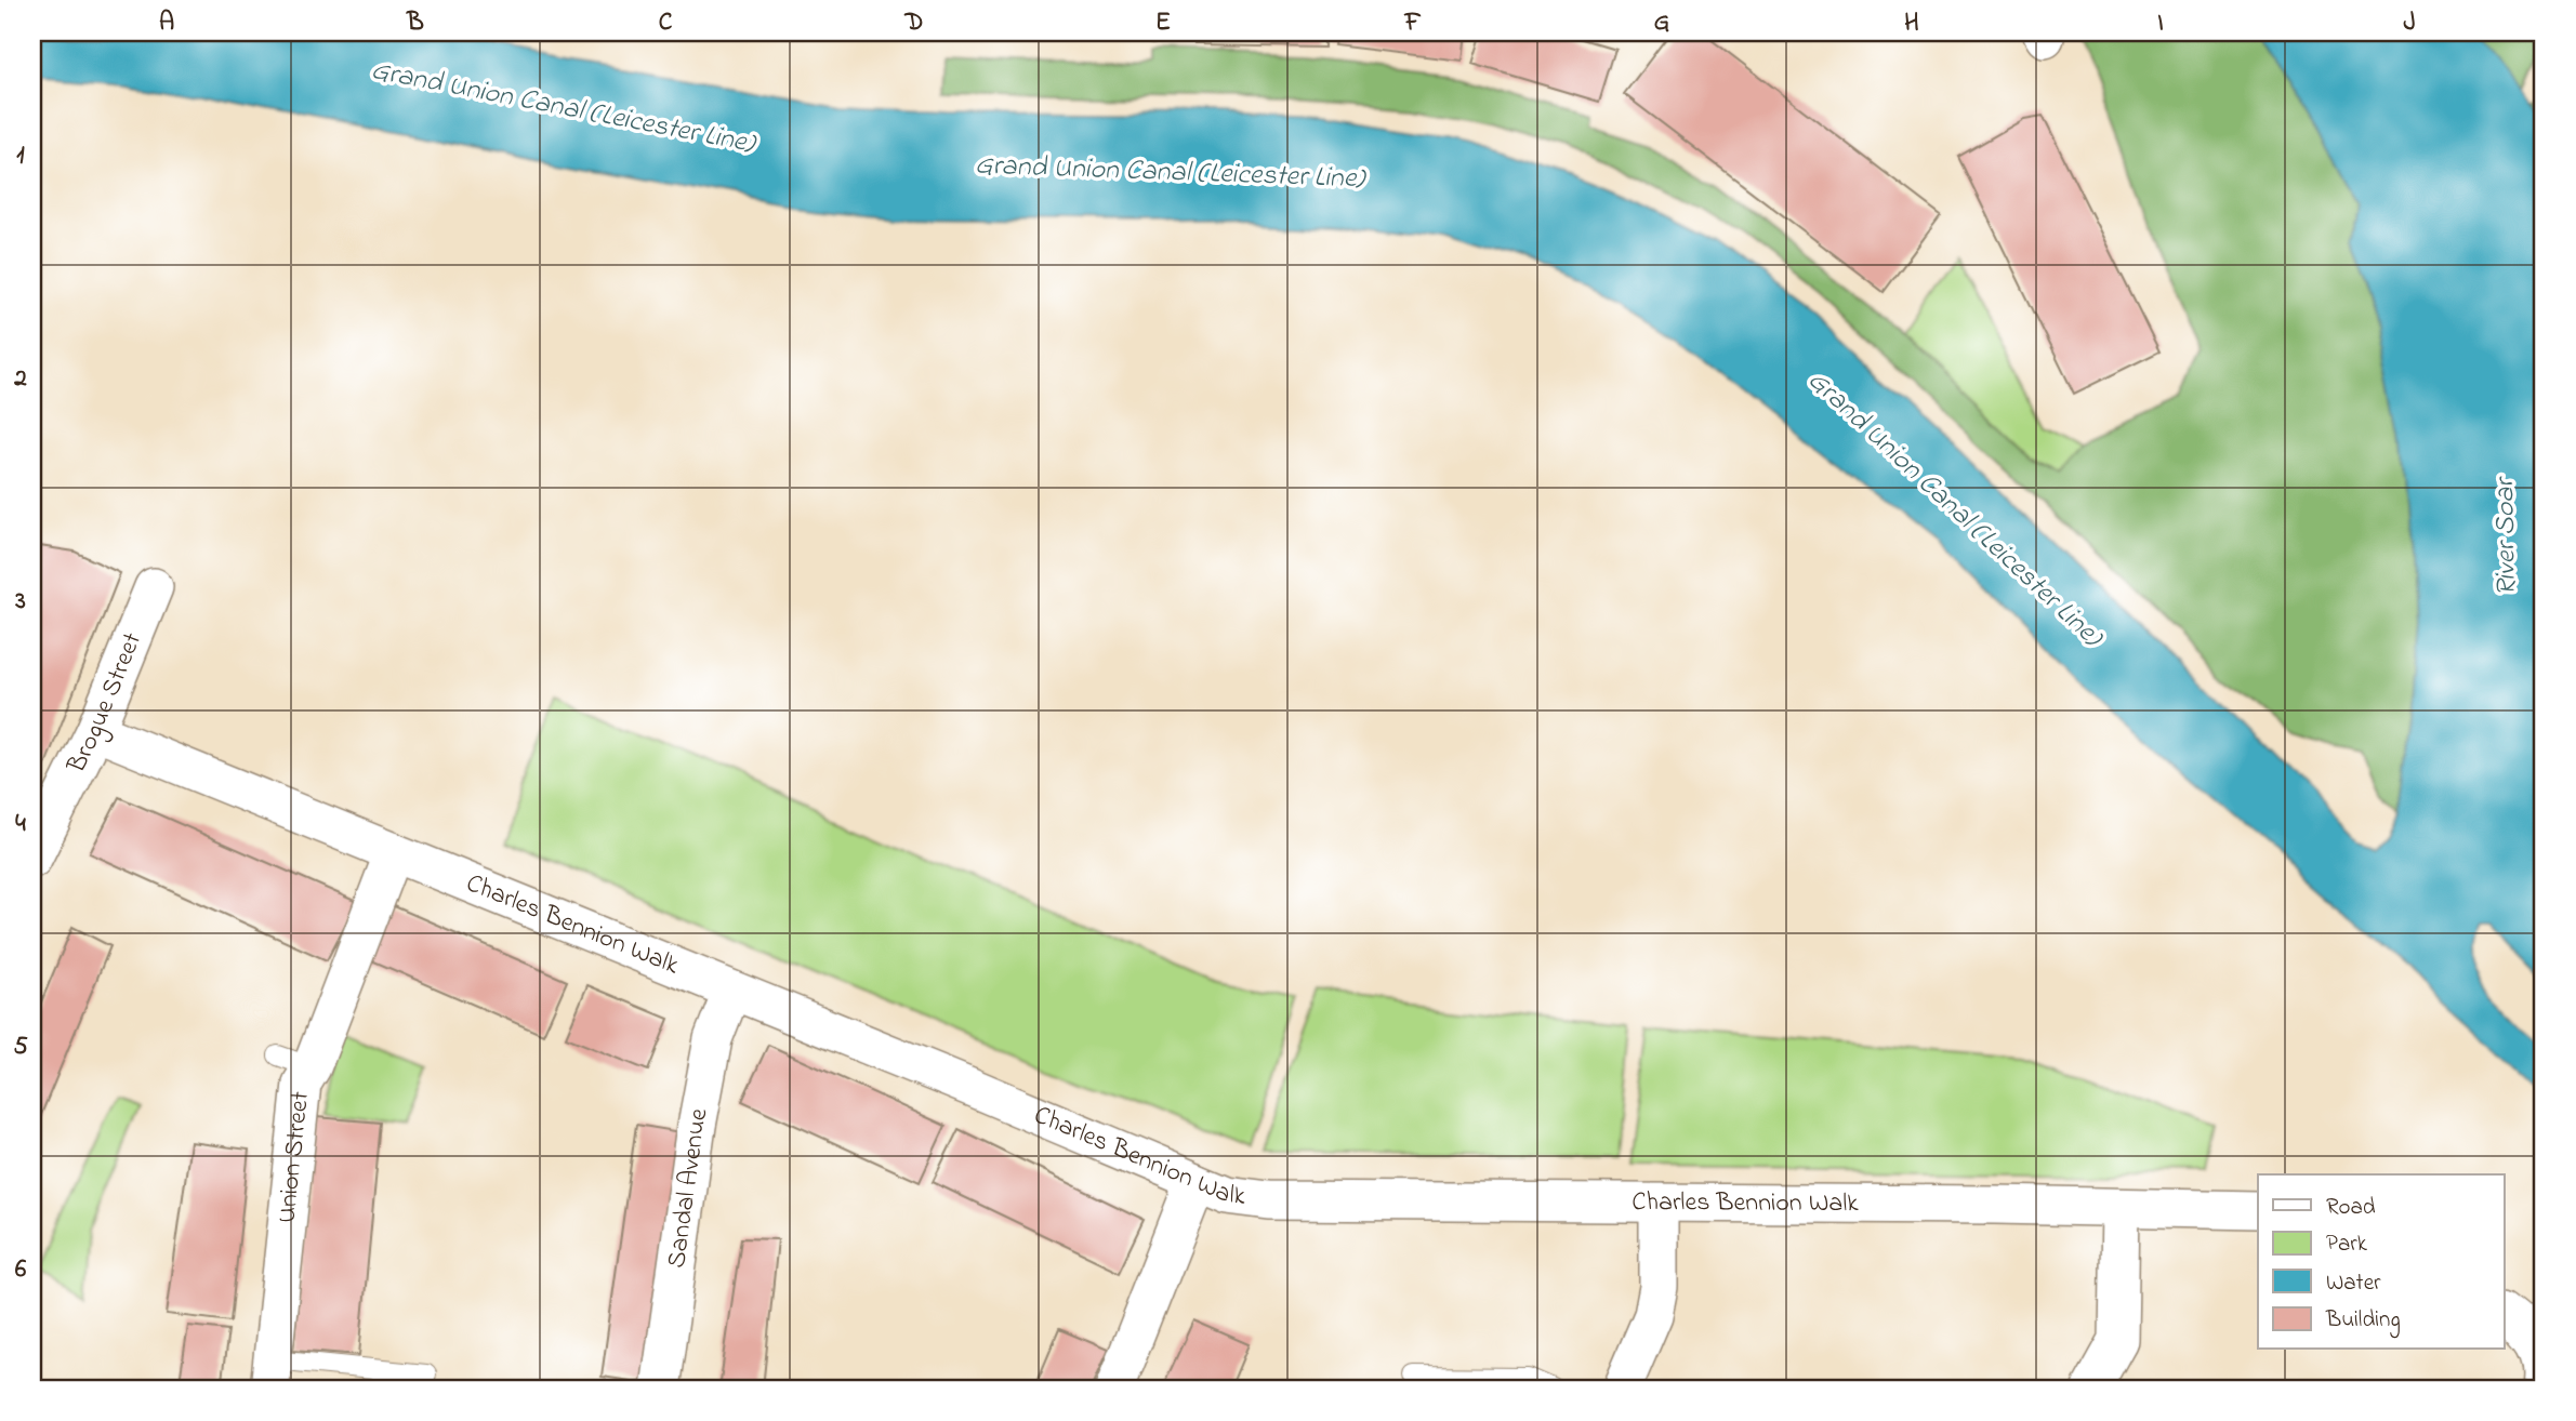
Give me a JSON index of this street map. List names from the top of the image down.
{
  "streets": {
    "street": [
      "Brogue Street",
      "Charles Bennion Walk",
      "Union Street",
      "Sandal Avenue"
    ]
  },
  "crossings": [
    ["Brogue Street", "Charles Bennion Walk"],
    ["Charles Bennion Walk", "Union Street"],
    ["Charles Bennion Walk", "Sandal Avenue"]
  ],
  "water": ["Grand Union Canal (Leicester Line)", "River Soar"],
  "legend": [
    "Road",
    "Park",
    "Water",
    "Building"
  ],
  "grid": {
    "columns": [
      "A",
      "B",
      "C",
      "D",
      "E",
      "F",
      "G",
      "H",
      "I",
      "J"
    ],
    "rows": [
      "1",
      "2",
      "3",
      "4",
      "5",
      "6"
    ]
  }
}
